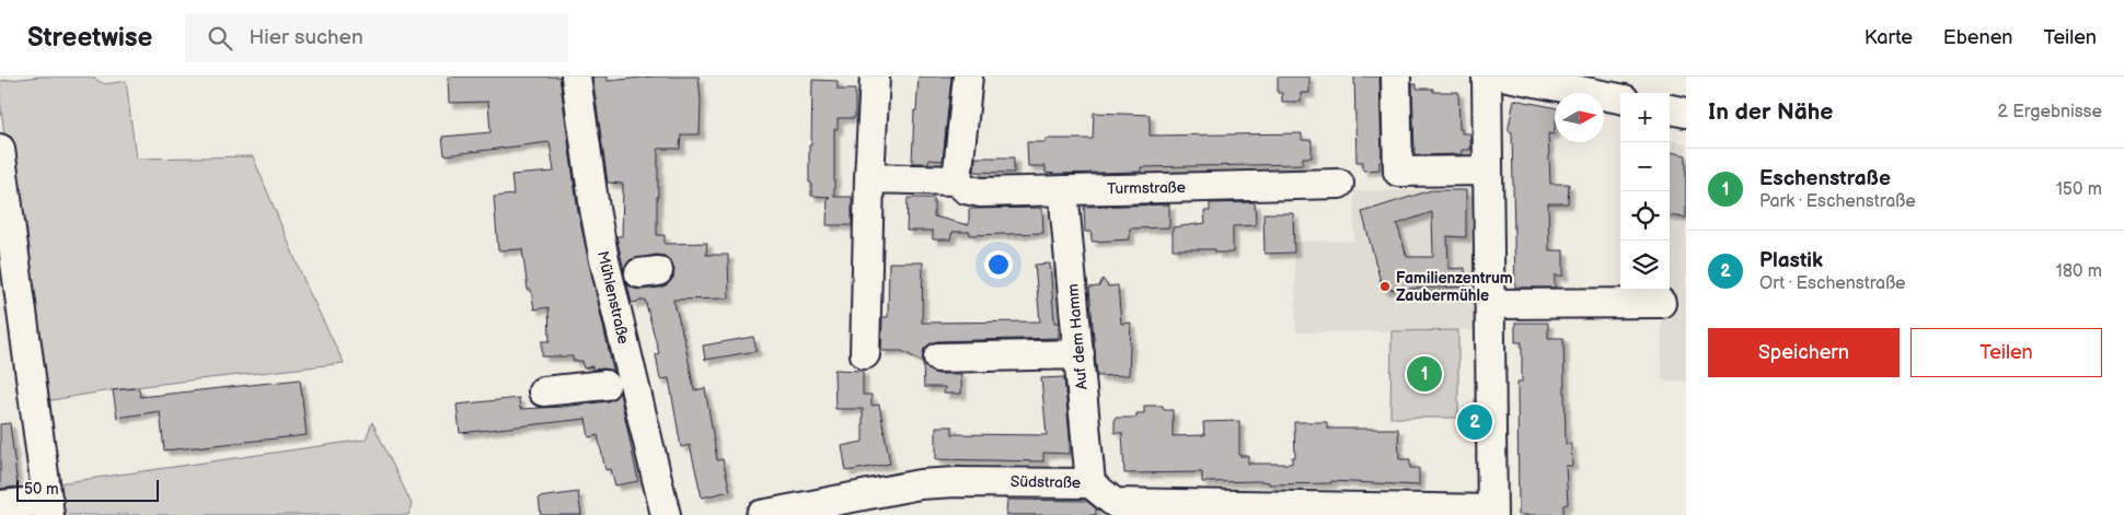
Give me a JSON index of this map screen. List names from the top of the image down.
{
  "streets": {
    "street": [
      "Turmstraße",
      "Mühlenstraße",
      "Auf dem Hamm",
      "Südstraße"
    ]
  },
  "crossings": [
    ["Turmstraße", "Auf dem Hamm"],
    ["Auf dem Hamm", "Südstraße"]
  ],
  "places": ["Familienzentrum Zaubermühle"],
  "scale_bar": "50 m",
  "north": "right",
  "page": {
    "header": "Streetwise",
    "search": "Hier suchen",
    "nav": ["Karte", "Ebenen", "Teilen"],
    "heading": ["In der Nähe", "2 Ergebnisse"],
    "map_buttons": ["+", "−"],
    "list": [
      {
        "mark": "1",
        "name": "Eschenstraße",
        "note": "Park · Eschenstraße",
        "value": "150 m"
      },
      {
        "mark": "2",
        "name": "Plastik",
        "note": "Ort · Eschenstraße",
        "value": "180 m"
      }
    ],
    "buttons": ["Speichern", "Teilen"],
    "pins": ["1", "2"],
    "scale": "50 m"
  }
}
